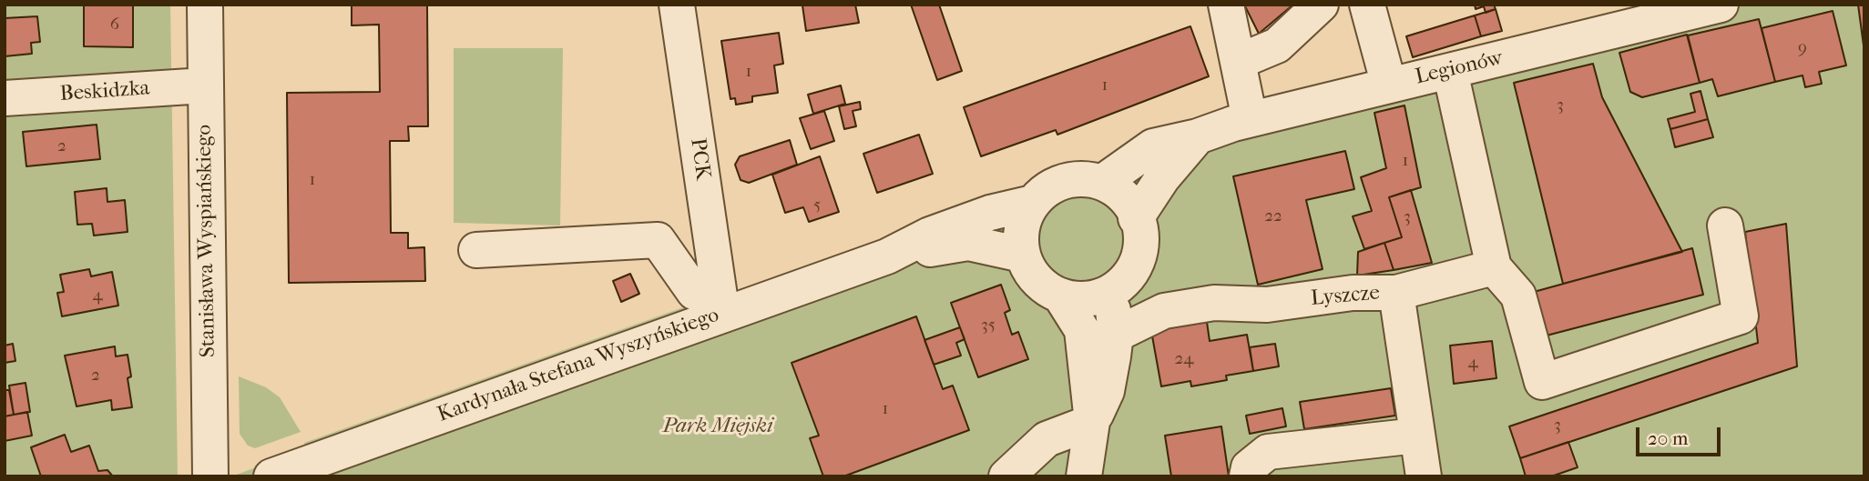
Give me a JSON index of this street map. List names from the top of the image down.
{
  "streets": {
    "street": [
      "Legionów",
      "Beskidzka",
      "PCK",
      "Stanisława Wyspiańskiego",
      "Lyszcze",
      "Kardynała Stefana Wyszyńskiego"
    ]
  },
  "crossings": [
    ["Legionów", "Kardynała Stefana Wyszyńskiego"],
    ["Beskidzka", "Stanisława Wyspiańskiego"],
    ["PCK", "Kardynała Stefana Wyszyńskiego"]
  ],
  "parks": ["Park Miejski"],
  "house_numbers": [
    "6",
    "9",
    "1",
    "1",
    "3",
    "2",
    "1",
    "1",
    "5",
    "22",
    "3",
    "4",
    "35",
    "24",
    "4",
    "2",
    "1",
    "3"
  ],
  "scale_bar": "20 m"
}
